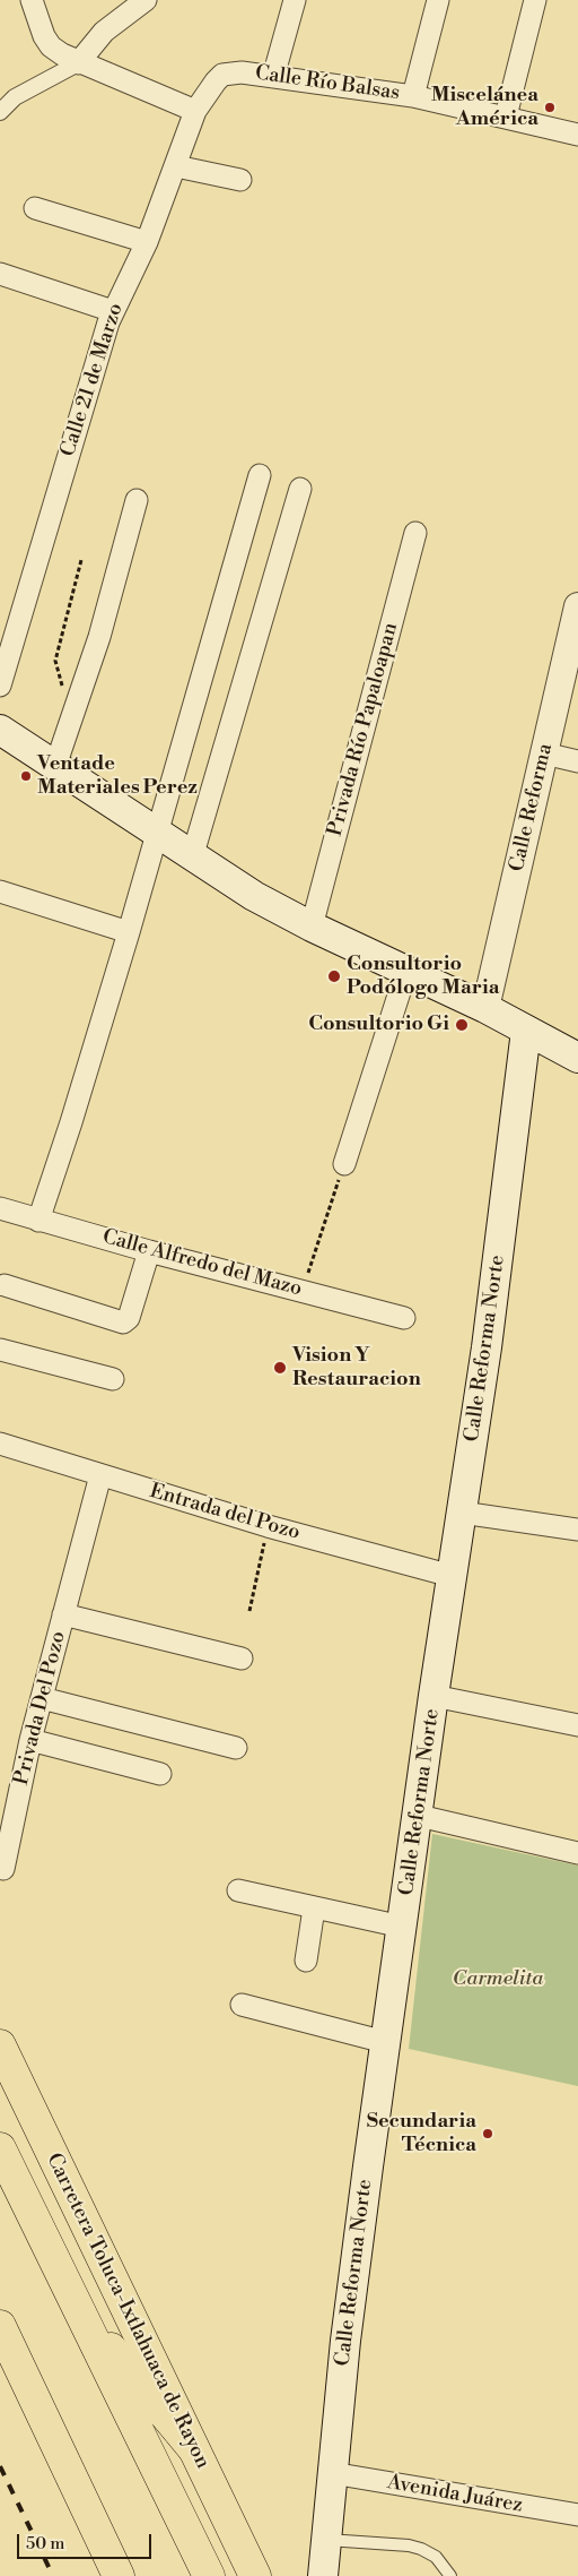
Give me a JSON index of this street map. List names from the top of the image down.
{
  "streets": {
    "main road": ["Calle Reforma Norte", "Carretera Toluca-Ixtlahuaca de Rayon"],
    "street": [
      "Calle Río Balsas",
      "Calle 21 de Marzo",
      "Privada Río Papaloapan",
      "Calle Reforma",
      "Calle Alfredo del Mazo",
      "Entrada del Pozo",
      "Privada Del Pozo",
      "Avenida Juárez"
    ]
  },
  "crossings": [
    ["Calle Río Balsas", "Calle 21 de Marzo"],
    ["Calle Reforma Norte", "Entrada del Pozo"],
    ["Calle Reforma Norte", "Avenida Juárez"],
    ["Entrada del Pozo", "Privada Del Pozo"]
  ],
  "parks": ["Carmelita"],
  "places": [
    "Miscelánea América",
    "Ventade Materiales Perez",
    "Consultorio Podólogo Maria",
    "Consultorio Gi",
    "Vision Y Restauracion",
    "Secundaria Técnica"
  ],
  "scale_bar": "50 m"
}
